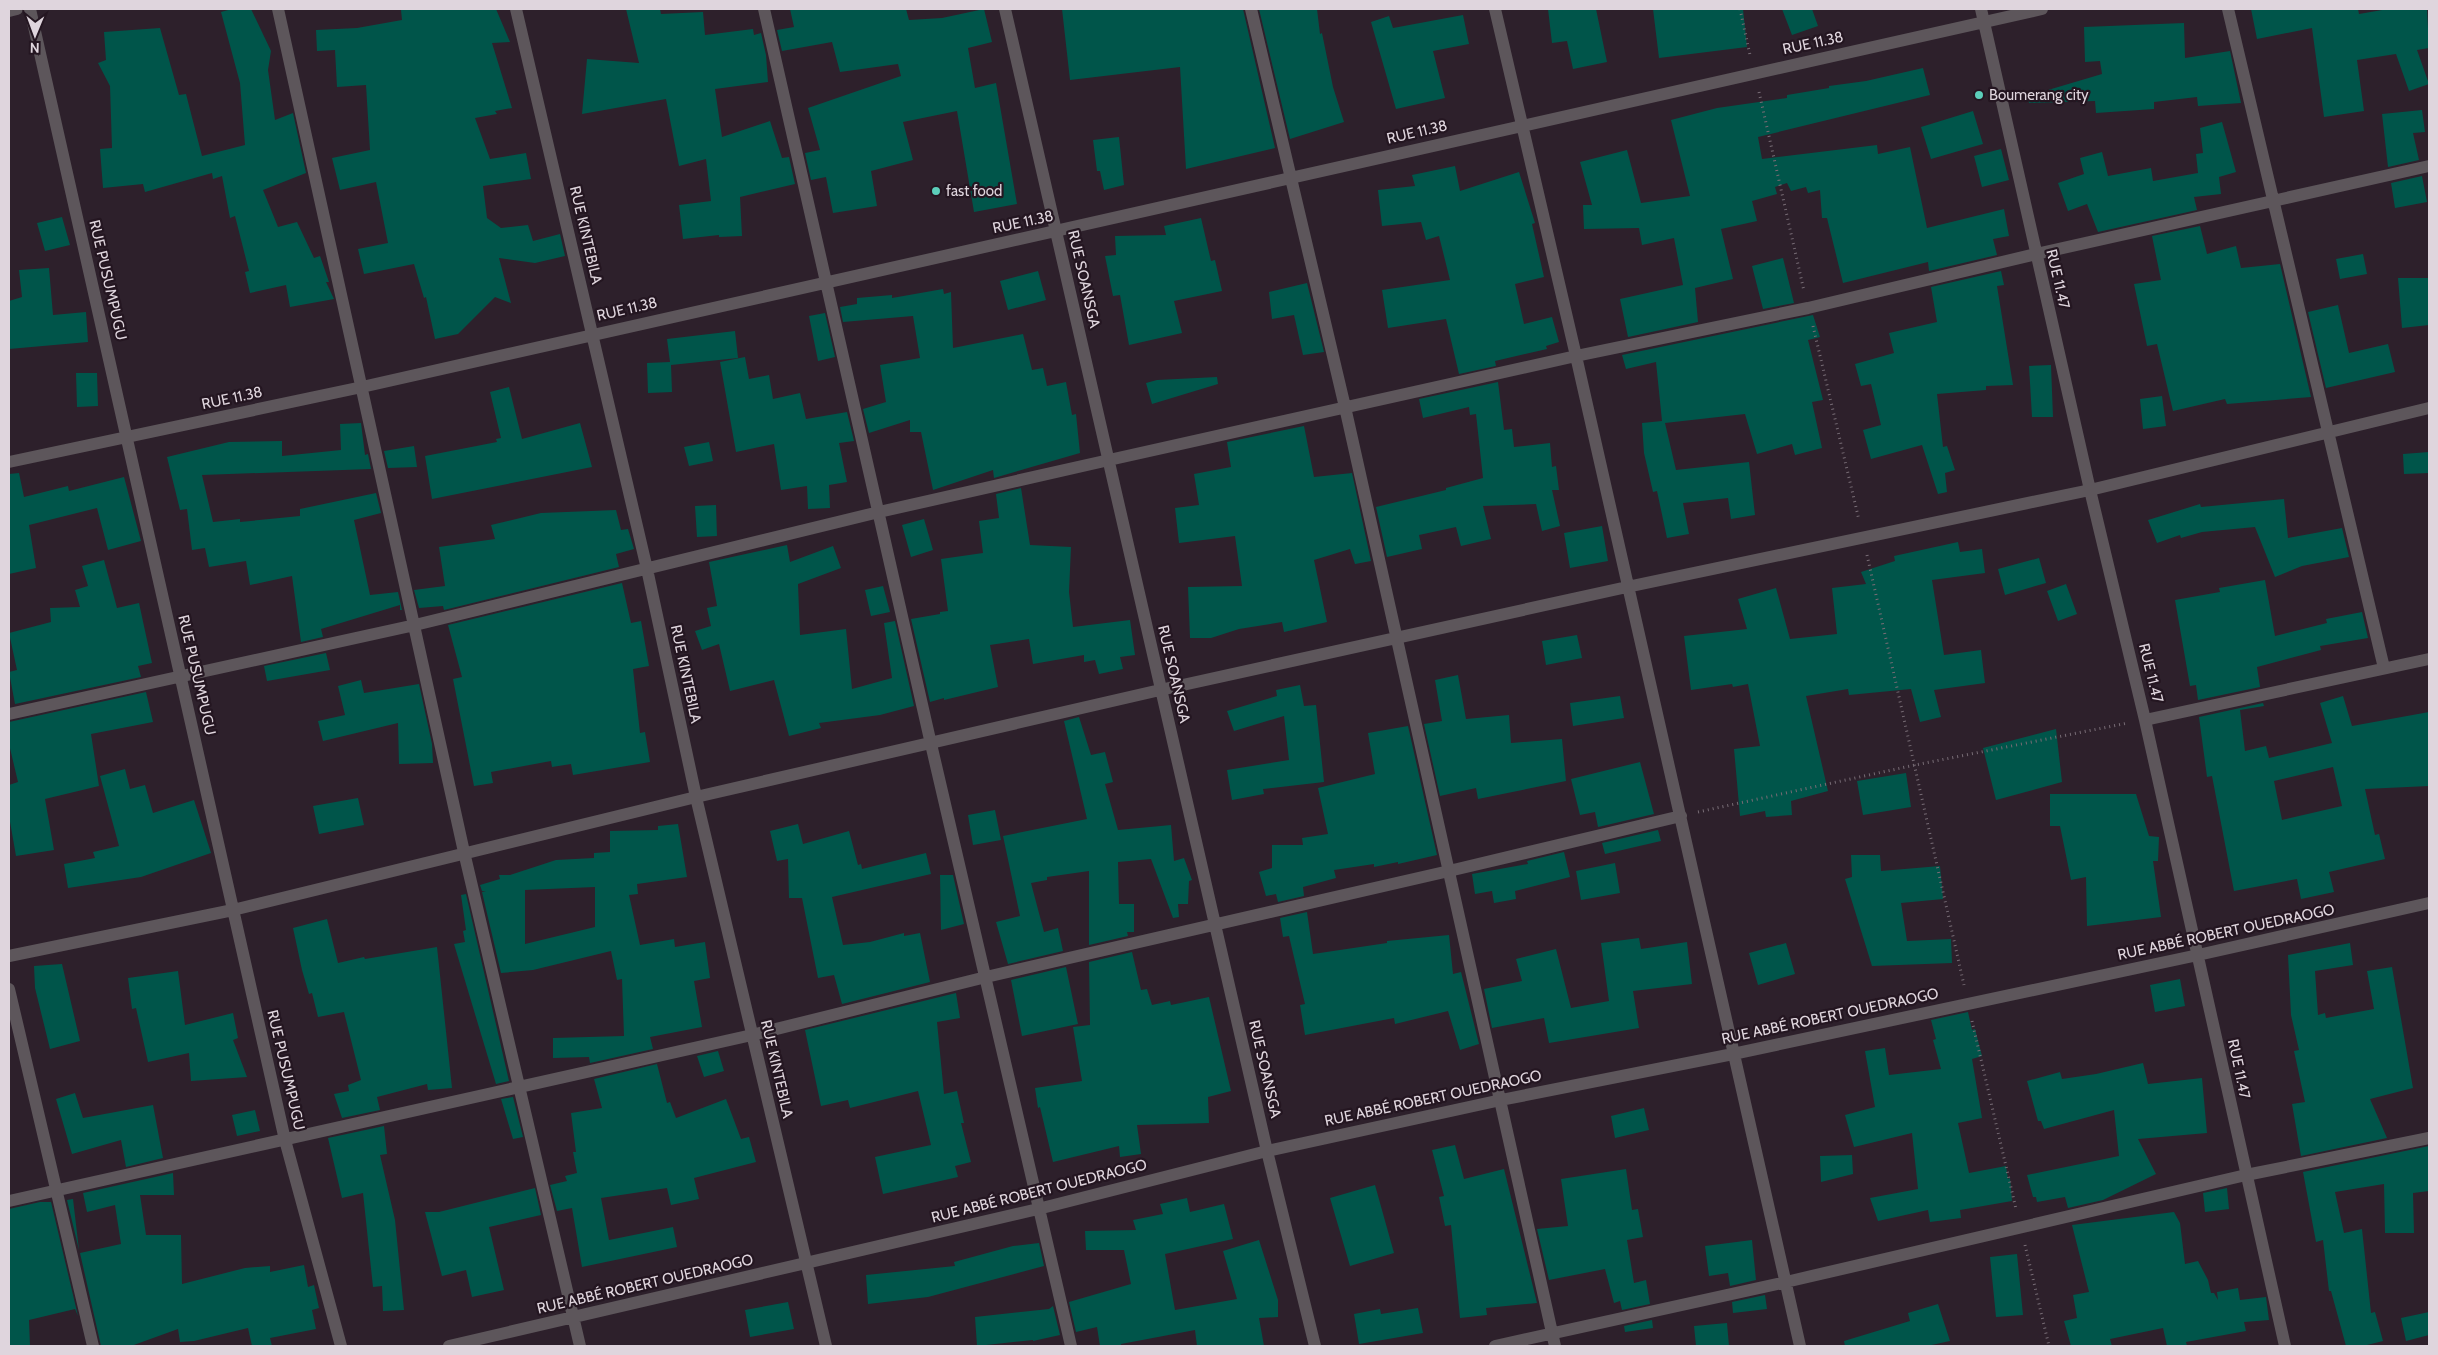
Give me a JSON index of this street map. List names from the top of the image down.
{
  "streets": {
    "street": [
      "RUE 11.38",
      "RUE KINTEBILA",
      "RUE SOANSGA",
      "RUE 11.47",
      "RUE PUSUMPUGU",
      "RUE ABBÉ ROBERT OUEDRAOGO"
    ]
  },
  "crossings": [
    ["RUE 11.38", "RUE KINTEBILA"],
    ["RUE 11.38", "RUE SOANSGA"],
    ["RUE 11.38", "RUE 11.47"],
    ["RUE 11.38", "RUE PUSUMPUGU"],
    ["RUE KINTEBILA", "RUE ABBÉ ROBERT OUEDRAOGO"],
    ["RUE SOANSGA", "RUE ABBÉ ROBERT OUEDRAOGO"],
    ["RUE 11.47", "RUE ABBÉ ROBERT OUEDRAOGO"]
  ],
  "places": ["Boumerang city", "fast food"],
  "north": "bottom"
}
